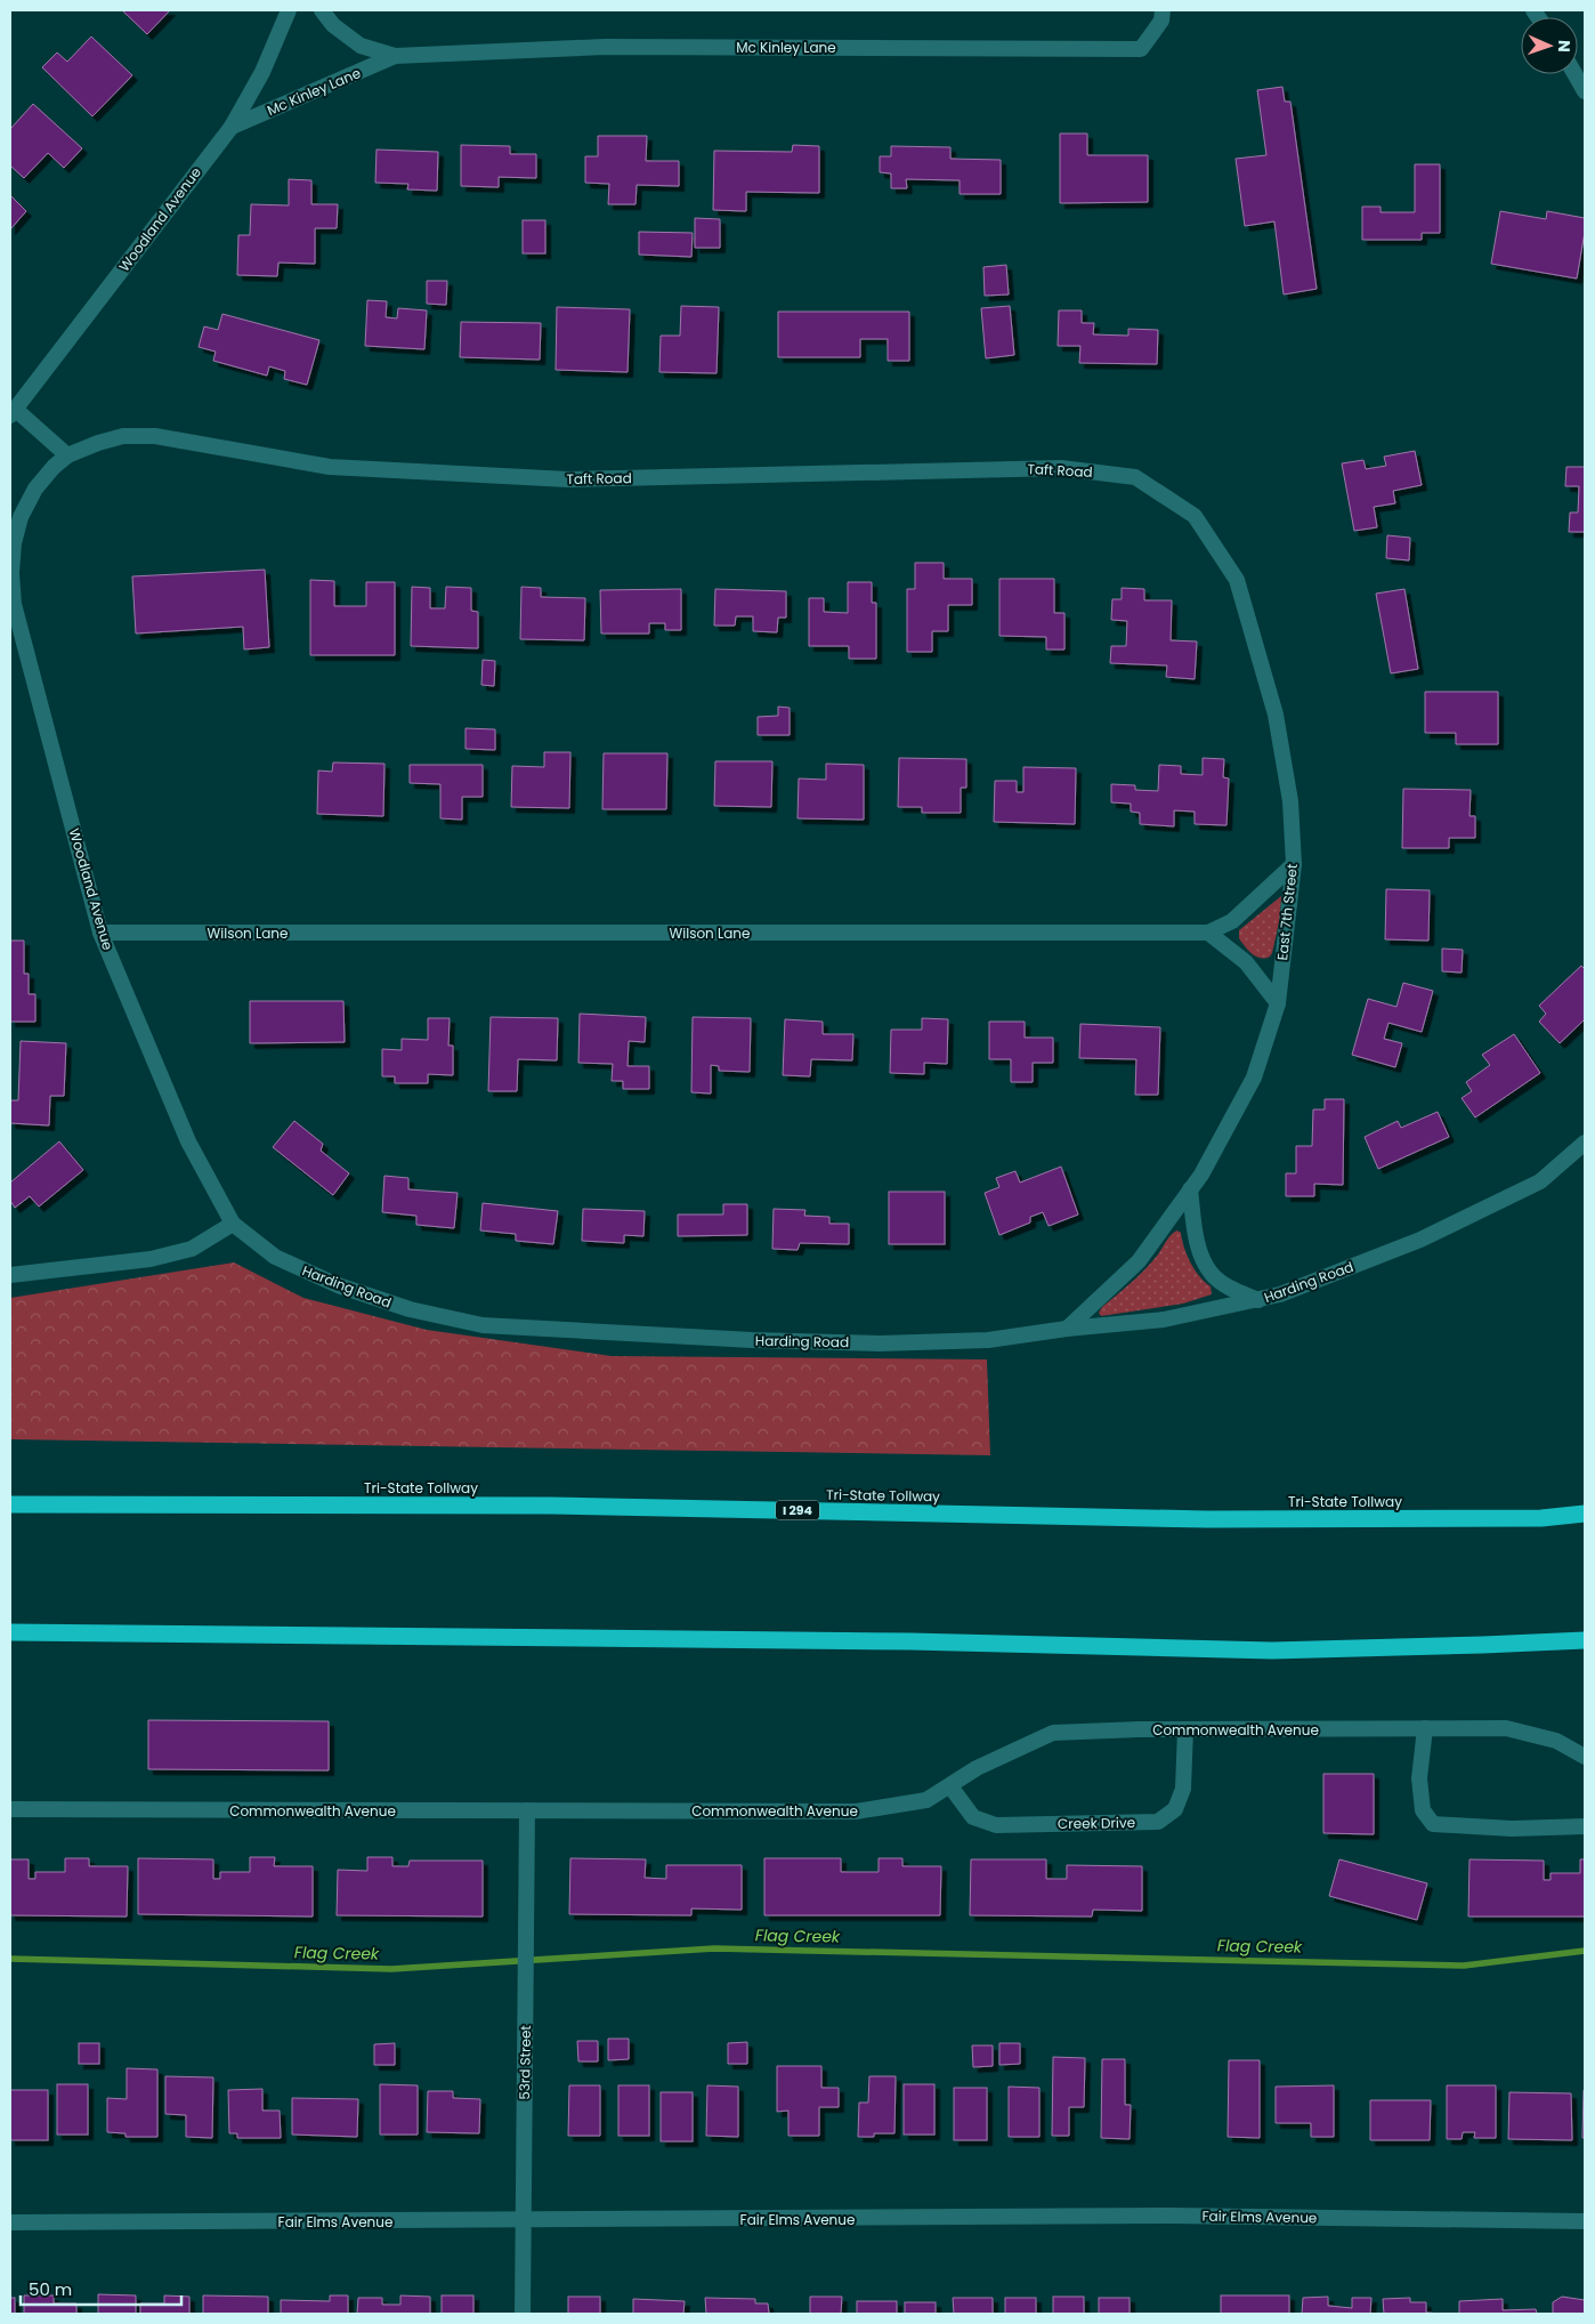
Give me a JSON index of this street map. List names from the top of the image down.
{
  "streets": {
    "highway": ["Tri-State Tollway", "I 294"],
    "street": [
      "Mc Kinley Lane",
      "Woodland Avenue",
      "Taft Road",
      "East 7th Street",
      "Wilson Lane",
      "Harding Road",
      "Commonwealth Avenue",
      "Creek Drive",
      "53rd Street",
      "Fair Elms Avenue"
    ]
  },
  "crossings": [
    ["Mc Kinley Lane", "Woodland Avenue"],
    ["Woodland Avenue", "Taft Road"],
    ["Woodland Avenue", "Wilson Lane"],
    ["Woodland Avenue", "Harding Road"],
    ["Taft Road", "East 7th Street"],
    ["East 7th Street", "Wilson Lane"],
    ["East 7th Street", "Harding Road"],
    ["Commonwealth Avenue", "Creek Drive"],
    ["Commonwealth Avenue", "53rd Street"],
    ["53rd Street", "Fair Elms Avenue"]
  ],
  "water": ["Flag Creek"],
  "scale_bar": "50 m",
  "north": "right"
}
